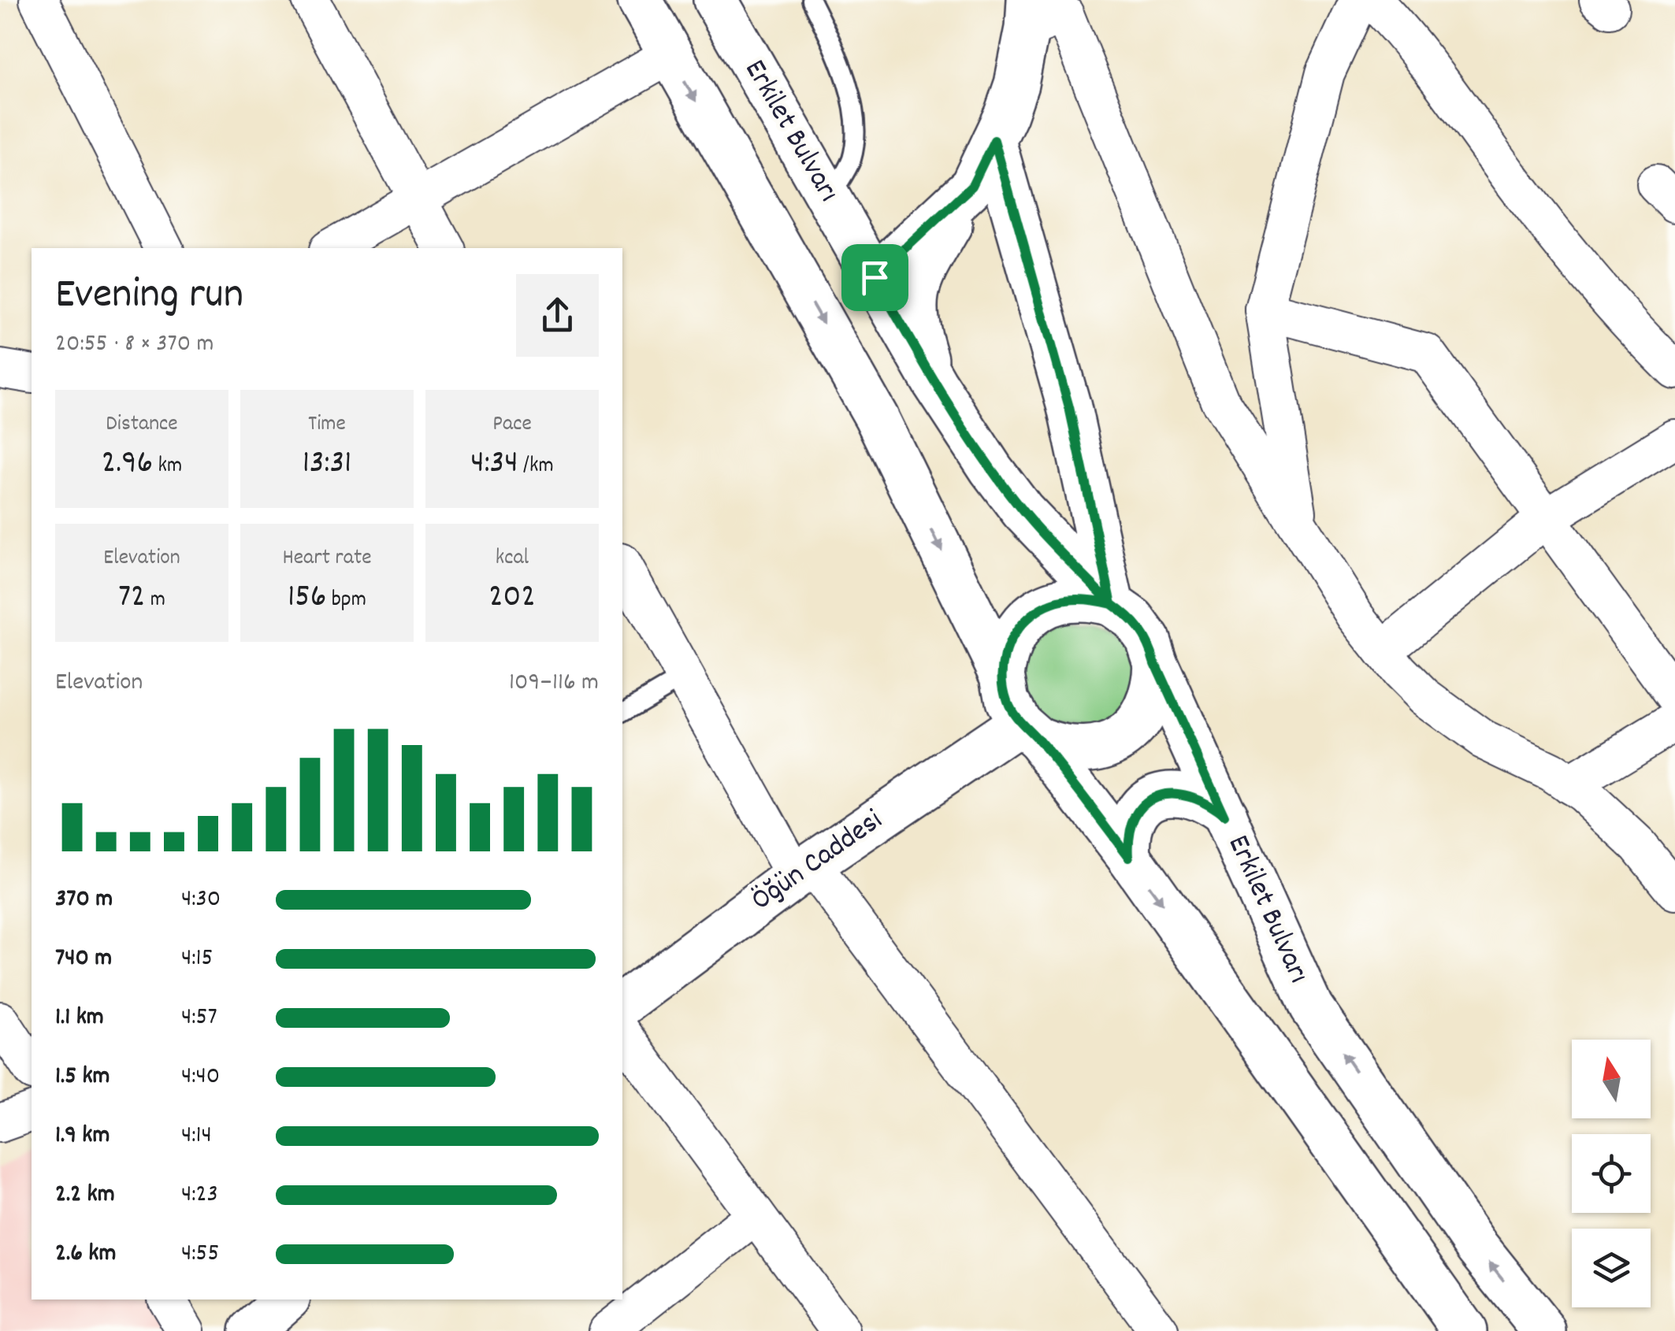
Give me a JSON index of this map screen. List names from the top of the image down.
{
  "streets": {
    "main road": ["Erkilet Bulvarı", "Öğün Caddesi"]
  },
  "crossings": [
    ["Erkilet Bulvarı", "Öğün Caddesi"]
  ],
  "north": "top",
  "page": {
    "heading": ["Evening run", "20:55 · 8 × 370 m"],
    "stats": [
      ["Distance", "2.96 km"],
      ["Time", "13:31"],
      ["Pace", "4:34 /km"],
      ["Elevation", "72 m"],
      ["Heart rate", "156 bpm"],
      ["kcal", "202"]
    ],
    "chart": ["Elevation", "109–116 m"],
    "list": [
      {
        "name": "370 m",
        "note": "4:30"
      },
      {
        "name": "740 m",
        "note": "4:15"
      },
      {
        "name": "1.1 km",
        "note": "4:57"
      },
      {
        "name": "1.5 km",
        "note": "4:40"
      },
      {
        "name": "1.9 km",
        "note": "4:14"
      },
      {
        "name": "2.2 km",
        "note": "4:23"
      },
      {
        "name": "2.6 km",
        "note": "4:55"
      }
    ]
  }
}
